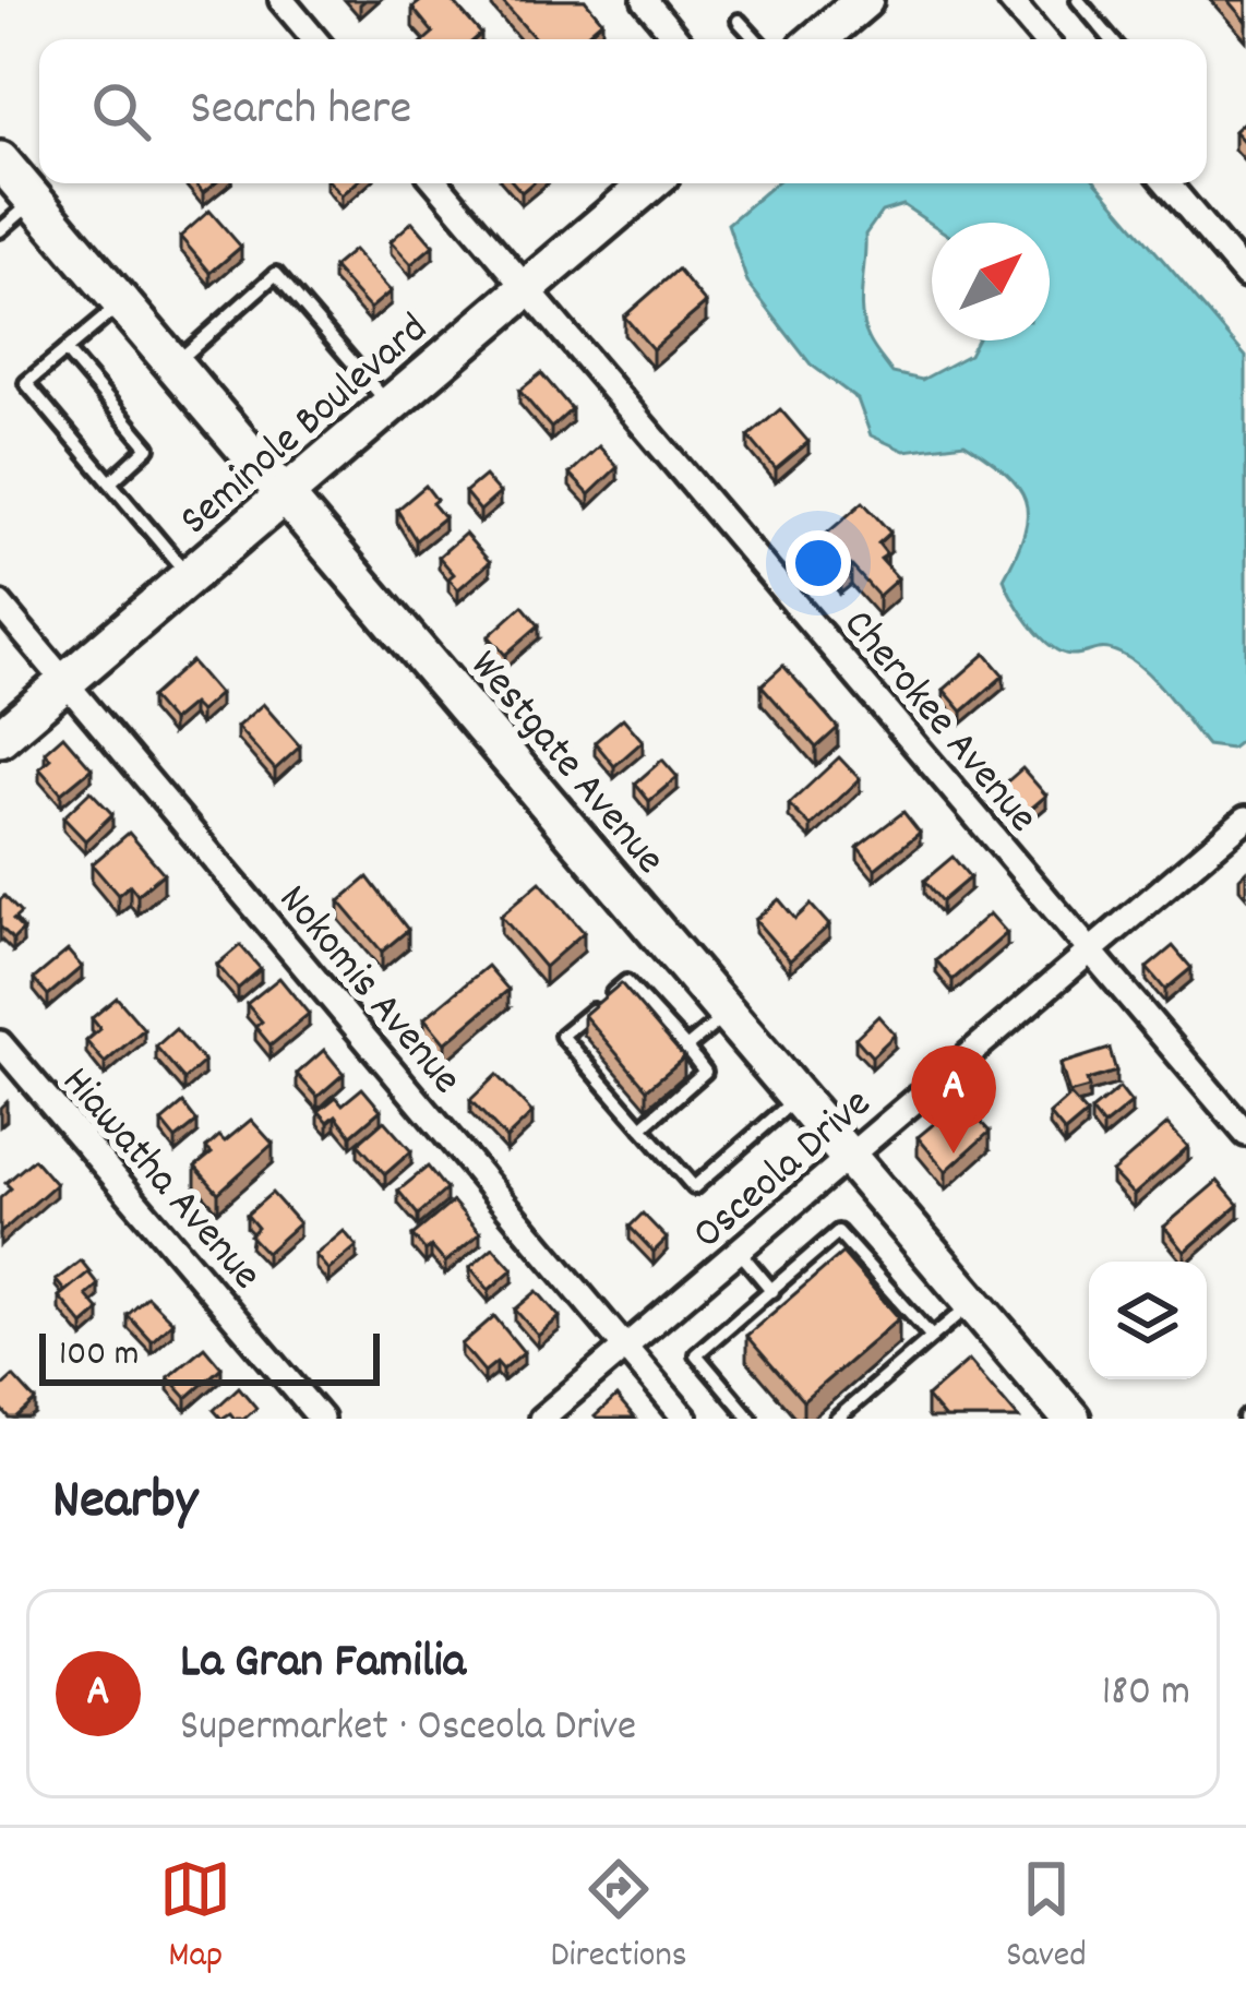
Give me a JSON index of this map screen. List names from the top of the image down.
{
  "streets": {
    "street": [
      "Seminole Boulevard",
      "Cherokee Avenue",
      "Westgate Avenue",
      "Nokomis Avenue",
      "Osceola Drive",
      "Hiawatha Avenue"
    ]
  },
  "crossings": [
    ["Seminole Boulevard", "Cherokee Avenue"],
    ["Seminole Boulevard", "Westgate Avenue"],
    ["Seminole Boulevard", "Nokomis Avenue"],
    ["Cherokee Avenue", "Osceola Drive"],
    ["Westgate Avenue", "Osceola Drive"],
    ["Nokomis Avenue", "Osceola Drive"]
  ],
  "scale_bar": "100 m",
  "north": "top right",
  "page": {
    "search": "Search here",
    "pins": "A",
    "scale": "100 m",
    "heading": "Nearby",
    "list": [
      {
        "mark": "A",
        "name": "La Gran Familia",
        "note": "Supermarket · Osceola Drive",
        "value": "180 m"
      }
    ],
    "nav": ["Map", "Directions", "Saved"]
  }
}
